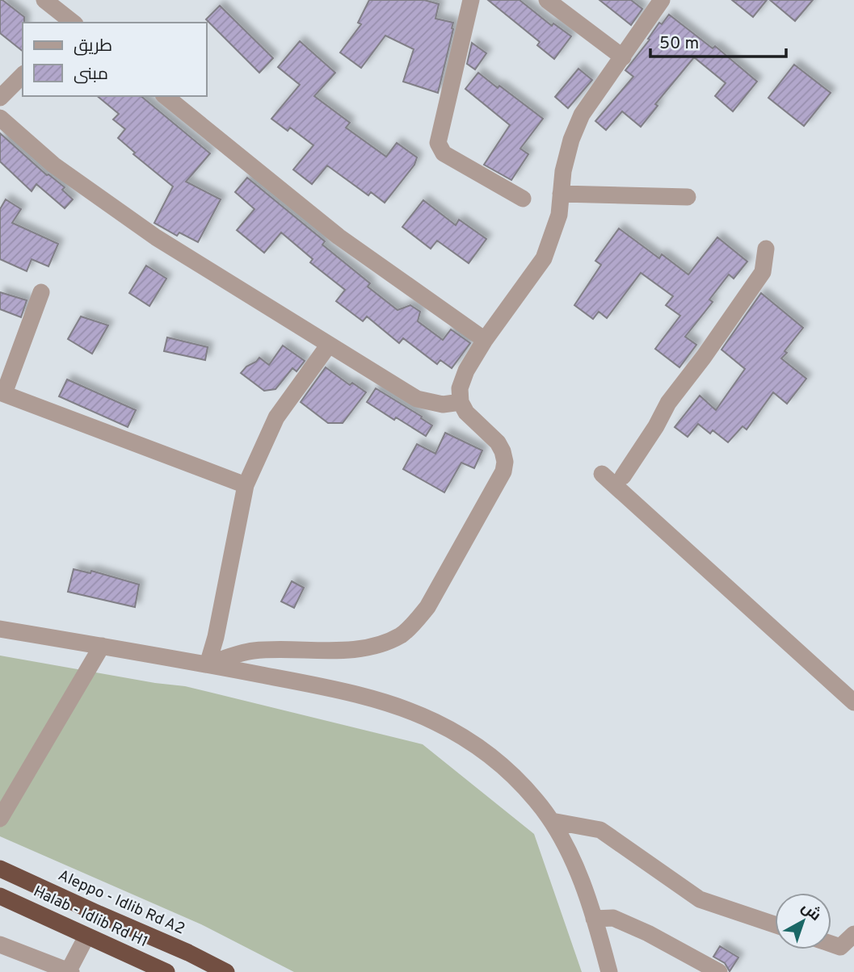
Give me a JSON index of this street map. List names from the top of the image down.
{
  "streets": {
    "highway": ["Aleppo - Idlib Rd A2", "Halab - Idlib Rd H1"]
  },
  "legend": ["طريق", "مبنى"],
  "scale_bar": "50 m",
  "north": "top right"
}
